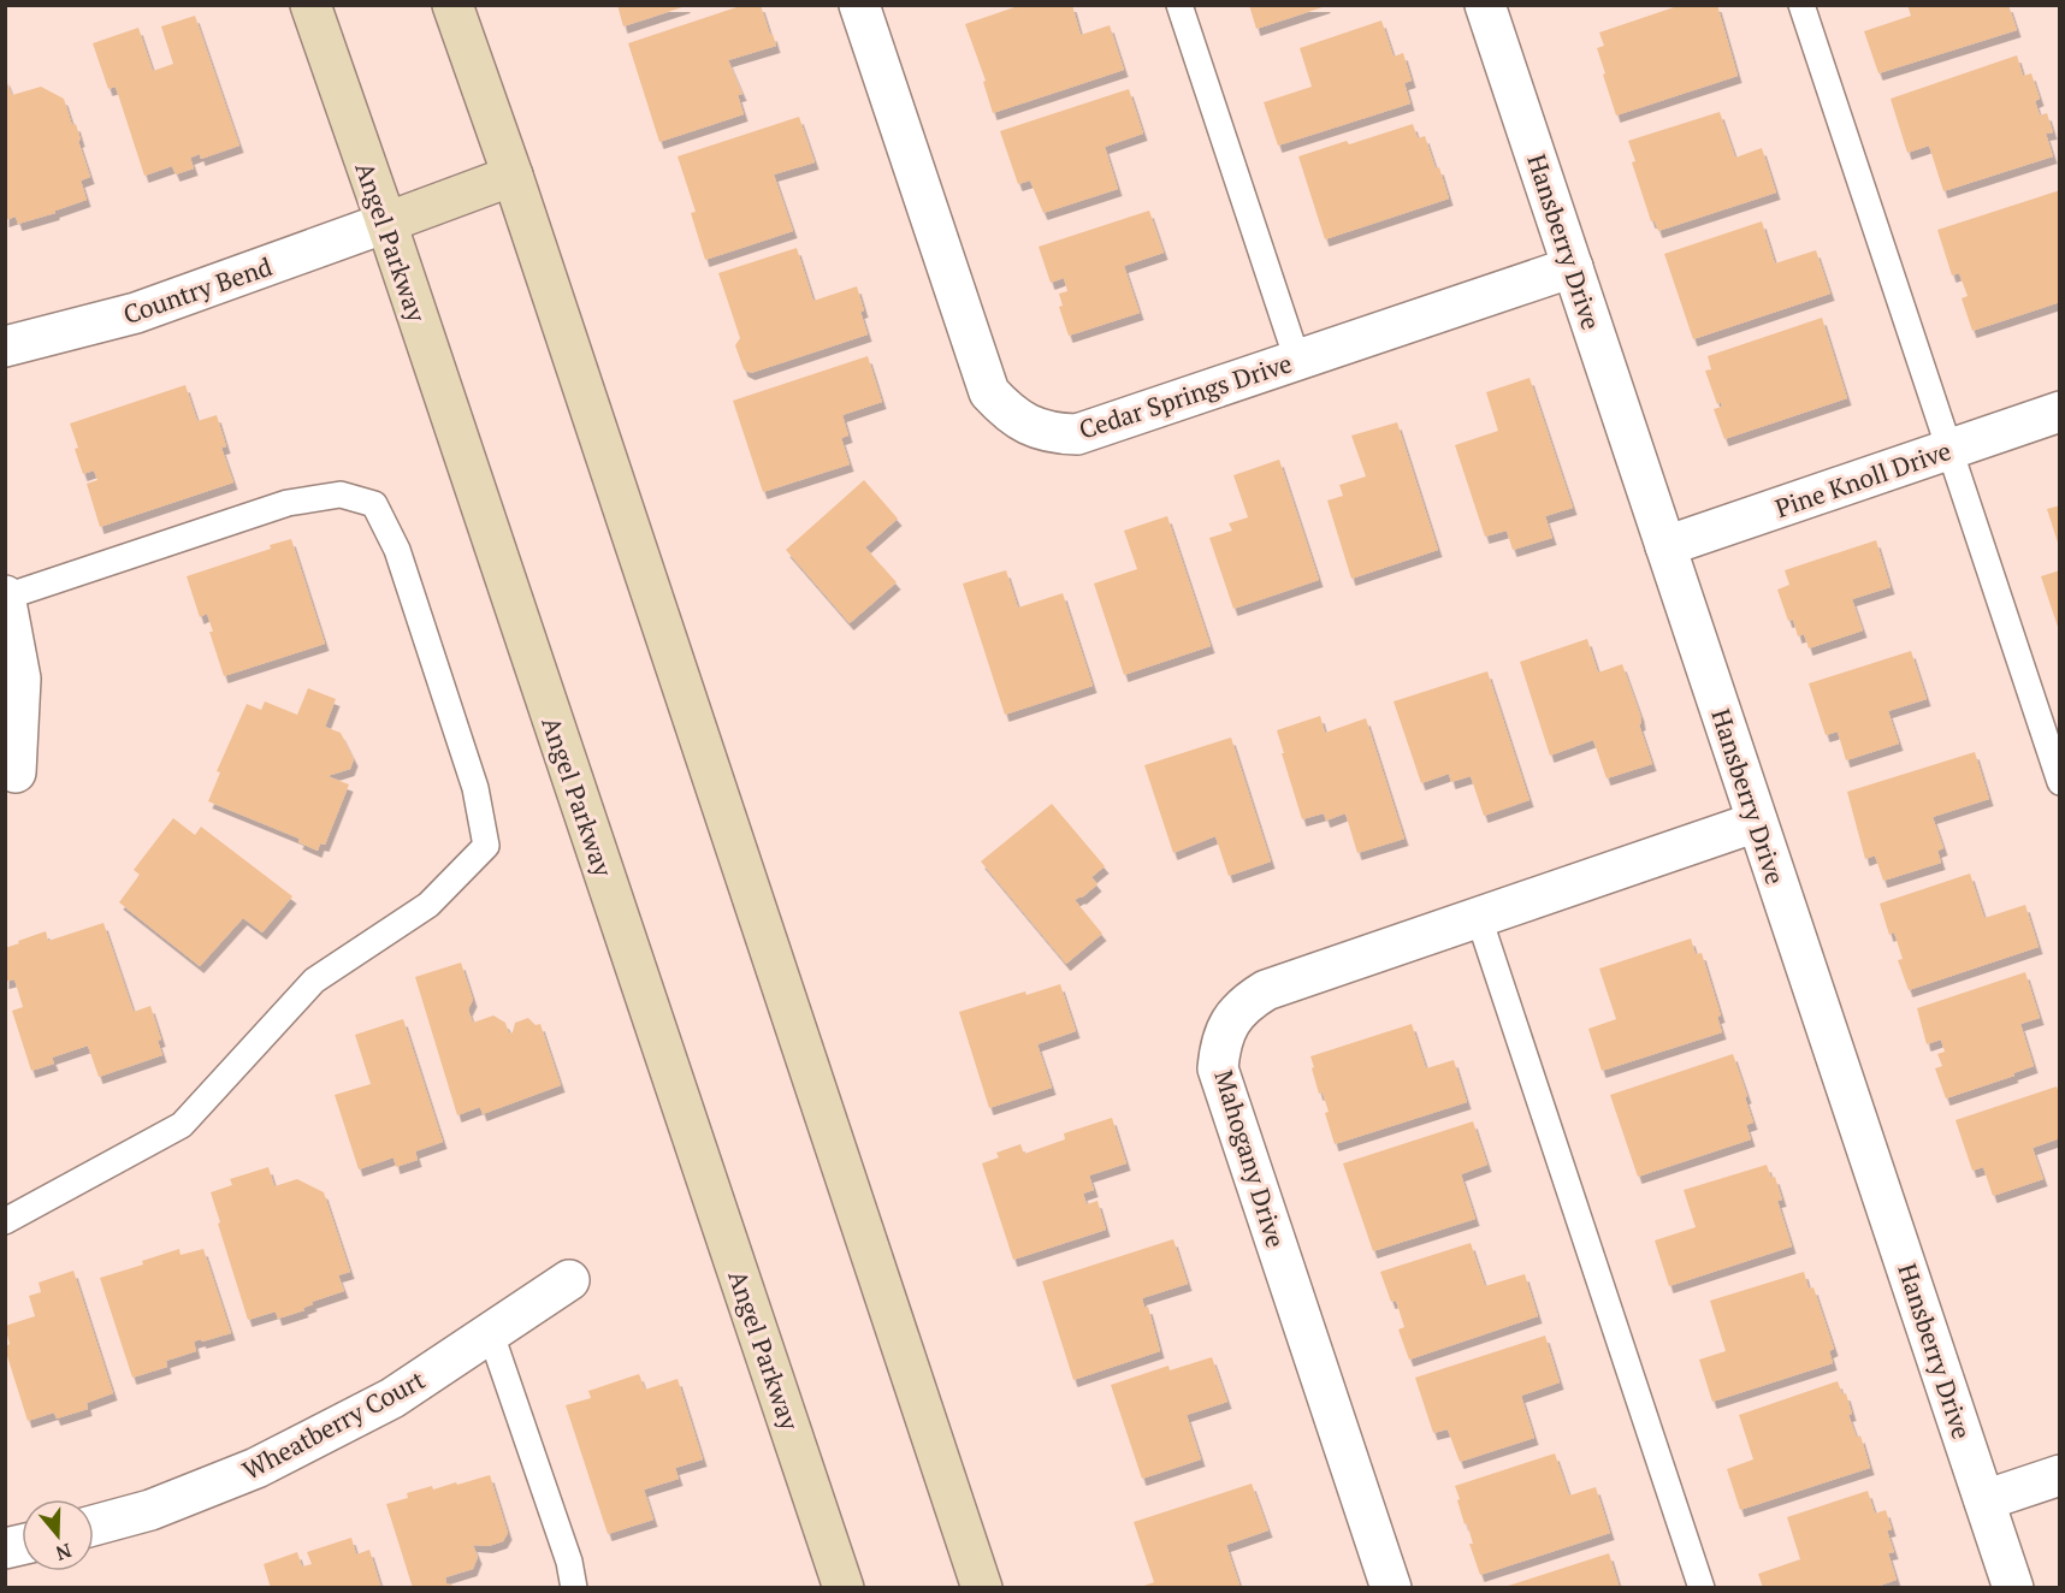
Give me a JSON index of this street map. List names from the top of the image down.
{
  "streets": {
    "main road": ["Angel Parkway"],
    "street": [
      "Hansberry Drive",
      "Country Bend",
      "Cedar Springs Drive",
      "Pine Knoll Drive",
      "Mahogany Drive",
      "Wheatberry Court"
    ]
  },
  "crossings": [
    ["Angel Parkway", "Country Bend"],
    ["Hansberry Drive", "Cedar Springs Drive"],
    ["Hansberry Drive", "Pine Knoll Drive"],
    ["Hansberry Drive", "Mahogany Drive"]
  ],
  "north": "bottom"
}
